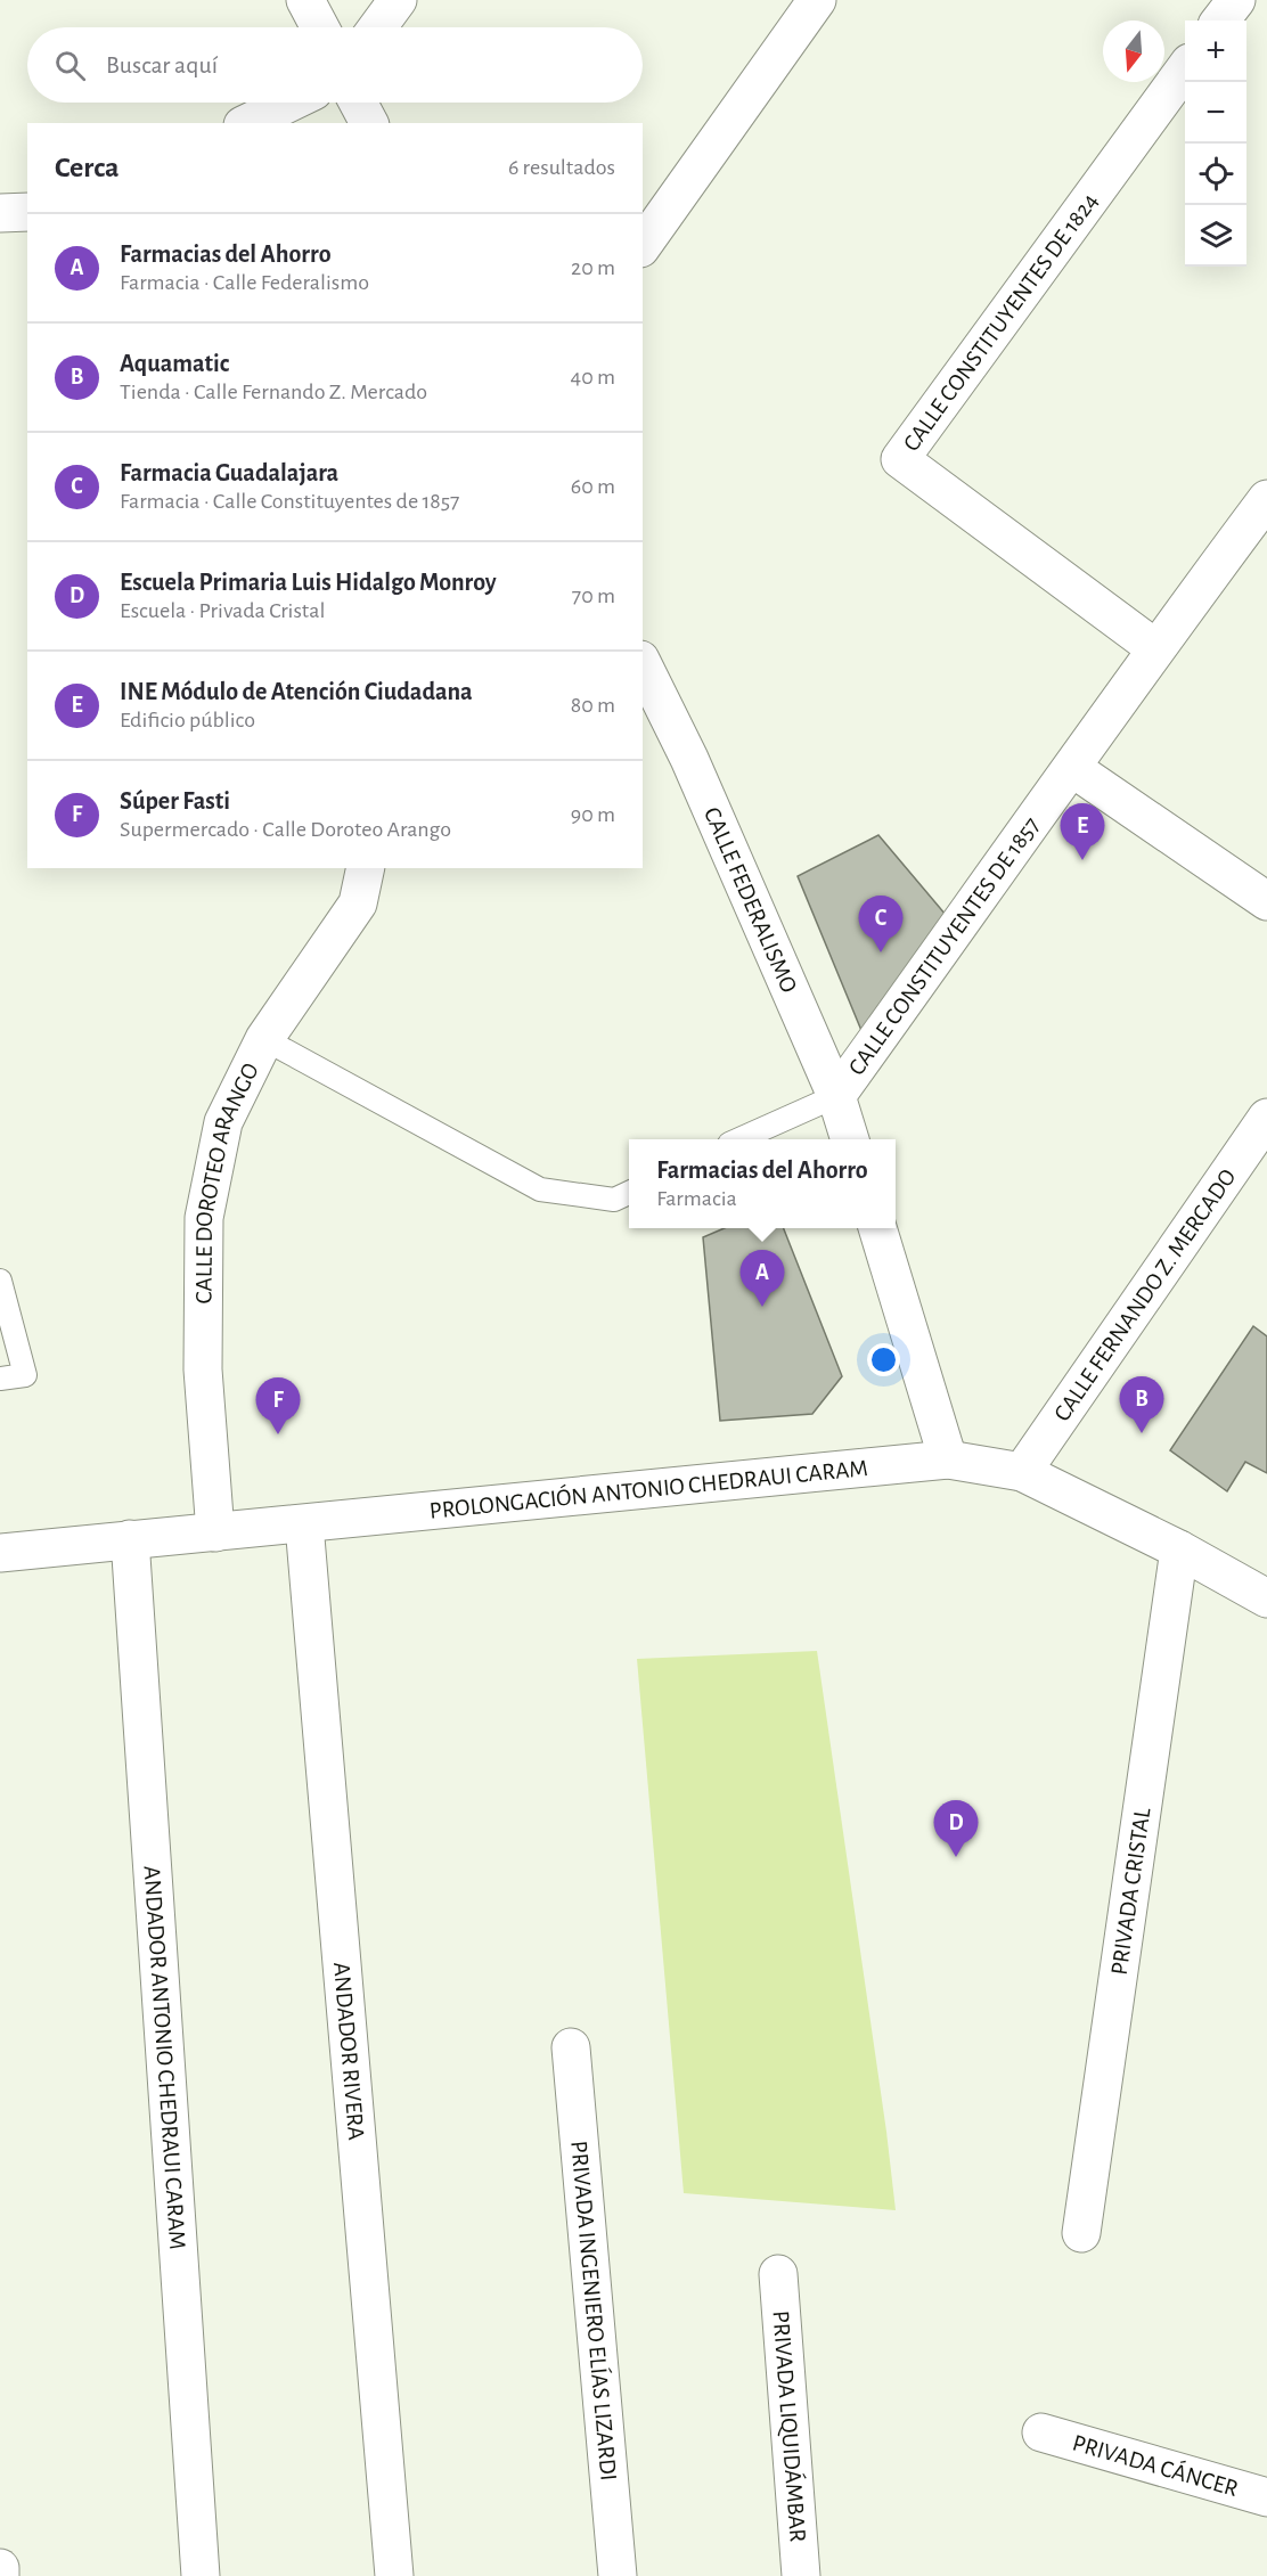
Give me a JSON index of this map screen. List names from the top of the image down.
{
  "streets": {
    "street": [
      "CALLE CONSTITUYENTES DE 1824",
      "CALLE FEDERALISMO",
      "CALLE CONSTITUYENTES DE 1857",
      "CALLE DOROTEO ARANGO",
      "CALLE FERNANDO Z. MERCADO",
      "PROLONGACIÓN ANTONIO CHEDRAUI CARAM",
      "PRIVADA CRISTAL",
      "ANDADOR RIVERA",
      "ANDADOR ANTONIO CHEDRAUI CARAM",
      "PRIVADA INGENIERO ELÍAS LIZARDI",
      "PRIVADA LIQUIDÁMBAR",
      "PRIVADA CÁNCER"
    ]
  },
  "crossings": [
    ["CALLE CONSTITUYENTES DE 1824", "CALLE CONSTITUYENTES DE 1857"],
    ["CALLE FEDERALISMO", "CALLE CONSTITUYENTES DE 1857"],
    ["CALLE DOROTEO ARANGO", "PROLONGACIÓN ANTONIO CHEDRAUI CARAM"],
    ["CALLE FERNANDO Z. MERCADO", "PROLONGACIÓN ANTONIO CHEDRAUI CARAM"],
    ["PROLONGACIÓN ANTONIO CHEDRAUI CARAM", "PRIVADA CRISTAL"],
    ["PROLONGACIÓN ANTONIO CHEDRAUI CARAM", "ANDADOR RIVERA"],
    ["PROLONGACIÓN ANTONIO CHEDRAUI CARAM", "ANDADOR ANTONIO CHEDRAUI CARAM"]
  ],
  "north": "bottom",
  "page": {
    "map_buttons": ["+", "−"],
    "search": "Buscar aquí",
    "heading": ["Cerca", "6 resultados"],
    "list": [
      {
        "mark": "A",
        "name": "Farmacias del Ahorro",
        "note": "Farmacia · Calle Federalismo",
        "value": "20 m"
      },
      {
        "mark": "B",
        "name": "Aquamatic",
        "note": "Tienda · Calle Fernando Z. Mercado",
        "value": "40 m"
      },
      {
        "mark": "C",
        "name": "Farmacia Guadalajara",
        "note": "Farmacia · Calle Constituyentes de 1857",
        "value": "60 m"
      },
      {
        "mark": "D",
        "name": "Escuela Primaria Luis Hidalgo Monroy",
        "note": "Escuela · Privada Cristal",
        "value": "70 m"
      },
      {
        "mark": "E",
        "name": "INE Módulo de Atención Ciudadana",
        "note": "Edificio público",
        "value": "80 m"
      },
      {
        "mark": "F",
        "name": "Súper Fasti",
        "note": "Supermercado · Calle Doroteo Arango",
        "value": "90 m"
      }
    ],
    "pins": [
      "E",
      "C",
      "A",
      "B",
      "F",
      "D"
    ],
    "popup": ["Farmacias del Ahorro", "Farmacia"]
  }
}
